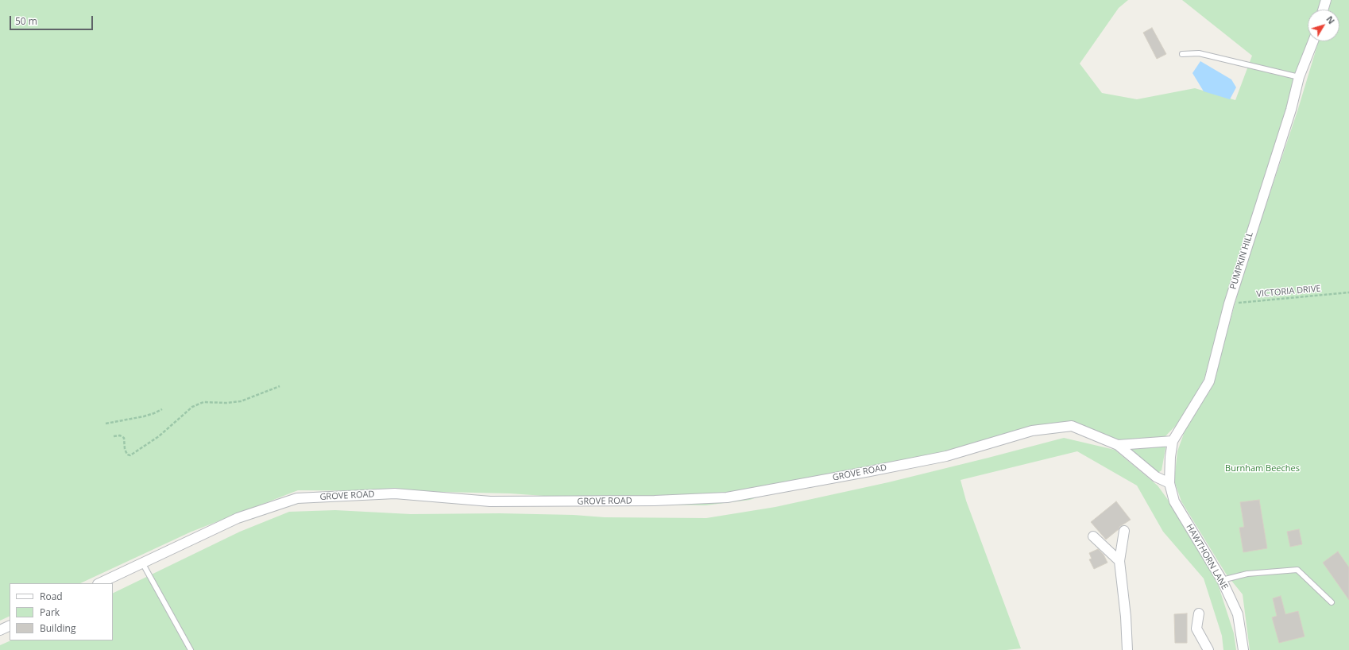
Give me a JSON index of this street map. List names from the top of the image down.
{
  "streets": {
    "street": ["PUMPKIN HILL", "GROVE ROAD", "HAWTHORN LANE"],
    "path": ["VICTORIA DRIVE"]
  },
  "crossings": [
    ["PUMPKIN HILL", "VICTORIA DRIVE"],
    ["PUMPKIN HILL", "GROVE ROAD"],
    ["PUMPKIN HILL", "HAWTHORN LANE"],
    ["GROVE ROAD", "HAWTHORN LANE"]
  ],
  "parks": ["Burnham Beeches"],
  "legend": ["Road", "Park", "Building"],
  "scale_bar": "50 m",
  "north": "top right"
}
